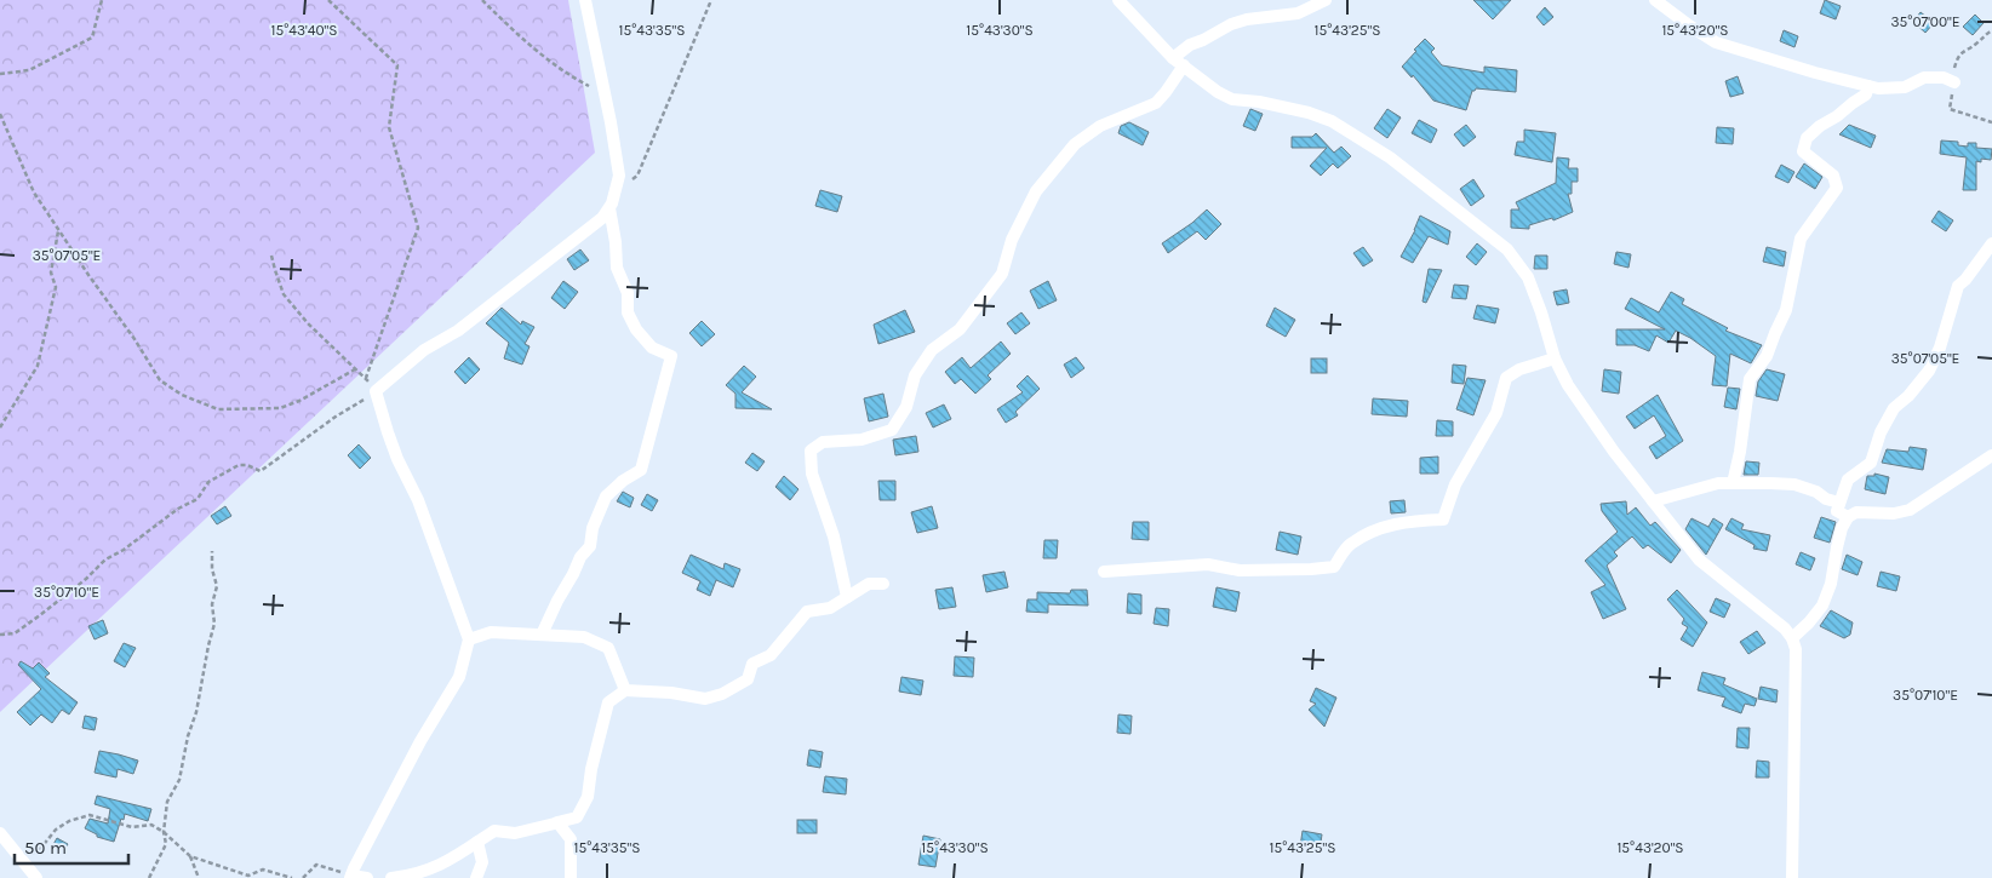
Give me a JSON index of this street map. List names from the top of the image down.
{
  "scale_bar": "50 m",
  "coordinates": [
    "35°07'00\"E",
    "15°43'40\"S",
    "15°43'35\"S",
    "15°43'30\"S",
    "15°43'25\"S",
    "15°43'20\"S",
    "35°07'05\"E",
    "35°07'10\"E"
  ]
}
